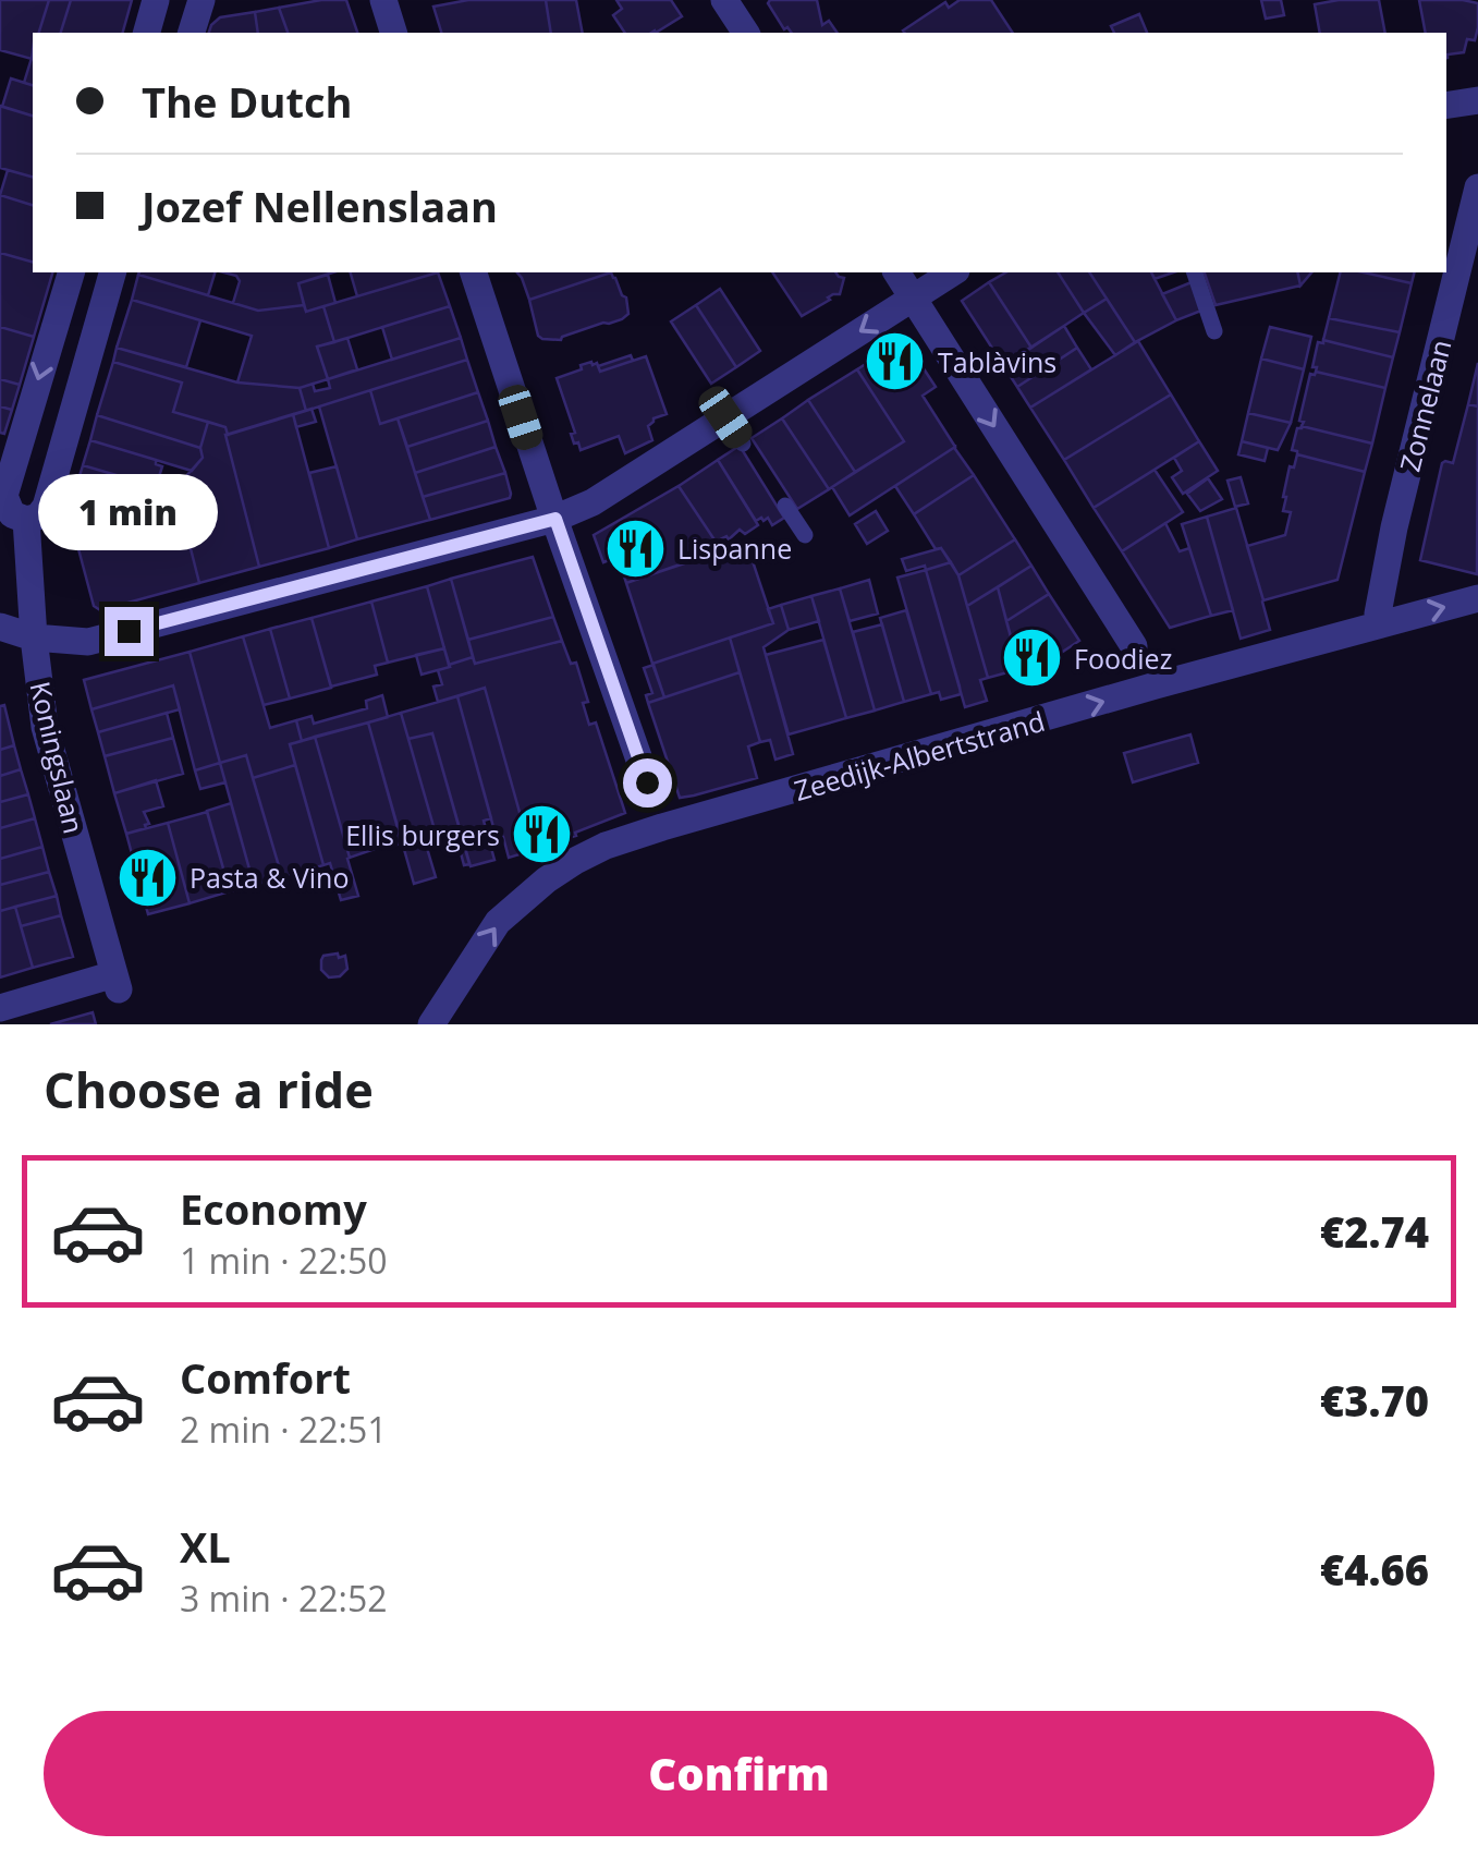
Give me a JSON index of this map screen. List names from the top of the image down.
{
  "streets": {
    "street": ["Zonnelaan", "Zeedijk-Albertstrand", "Koningslaan"]
  },
  "crossings": [
    ["Zonnelaan", "Zeedijk-Albertstrand"]
  ],
  "one_way": ["Zeedijk-Albertstrand"],
  "places": {
    "restaurant": [
      "Tablàvins",
      "Lispanne",
      "Foodiez",
      "Ellis burgers",
      "Pasta & Vino"
    ]
  },
  "page": {
    "banner": ["The Dutch", "Jozef Nellenslaan"],
    "bubble": "1 min",
    "heading": "Choose a ride",
    "list": [
      {
        "name": "Economy",
        "note": "1 min · 22:50",
        "value": "€2.74"
      },
      {
        "name": "Comfort",
        "note": "2 min · 22:51",
        "value": "€3.70"
      },
      {
        "name": "XL",
        "note": "3 min · 22:52",
        "value": "€4.66"
      }
    ],
    "buttons": "Confirm"
  }
}
